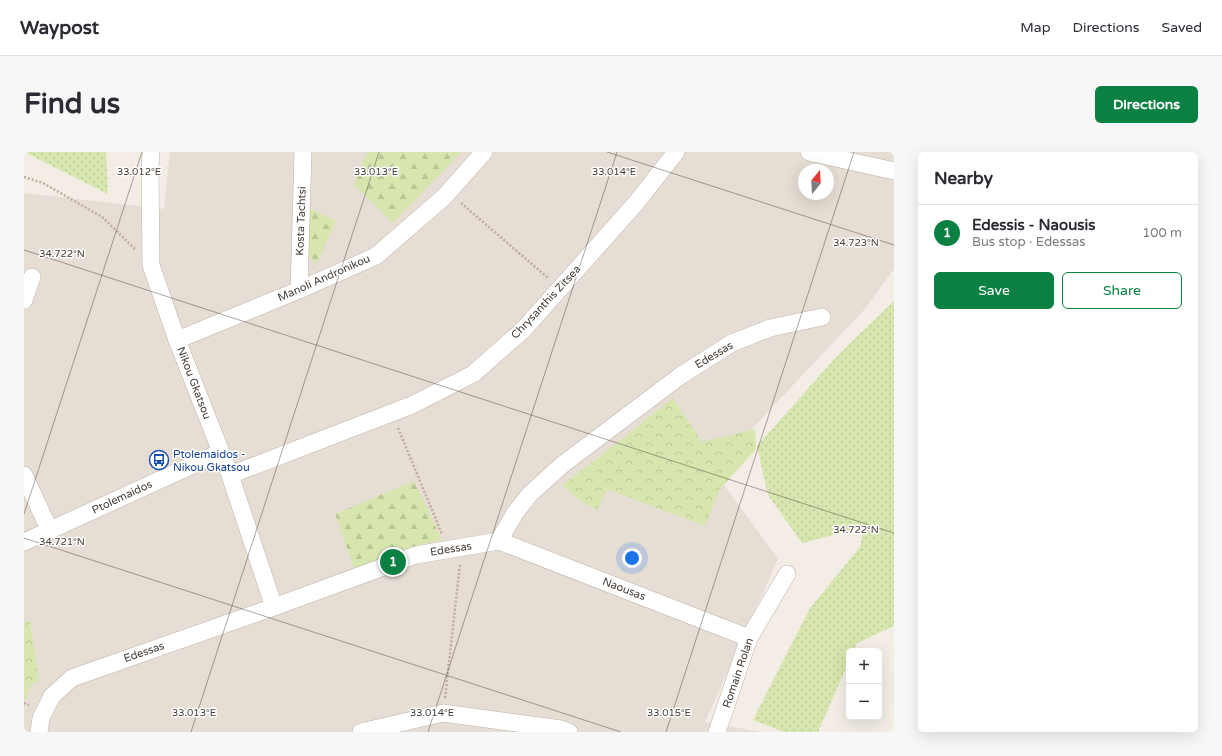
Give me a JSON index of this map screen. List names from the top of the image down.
{
  "streets": {
    "street": [
      "Kosta Tachtsi",
      "Manoli Andronikou",
      "Chrysanthis Zitsea",
      "Edessas",
      "Nikou Gkatsou",
      "Ptolemaidos",
      "Naousas",
      "Romain Rolan"
    ]
  },
  "crossings": [
    ["Kosta Tachtsi", "Manoli Andronikou"],
    ["Manoli Andronikou", "Nikou Gkatsou"],
    ["Chrysanthis Zitsea", "Nikou Gkatsou"],
    ["Edessas", "Nikou Gkatsou"],
    ["Edessas", "Naousas"],
    ["Nikou Gkatsou", "Ptolemaidos"],
    ["Naousas", "Romain Rolan"]
  ],
  "places": {
    "bus stop": ["Ptolemaidos - Nikou Gkatsou"]
  },
  "north": "top",
  "page": {
    "header": "Waypost",
    "nav": ["Map", "Directions", "Saved"],
    "buttons": [
      "Directions",
      ["Save", "Share"]
    ],
    "title": "Find us",
    "heading": "Nearby",
    "list": [
      {
        "mark": "1",
        "name": "Edessis - Naousis",
        "note": "Bus stop · Edessas",
        "value": "100 m"
      }
    ],
    "pins": "1",
    "map_buttons": ["+", "−"]
  },
  "coordinates": [
    "33.012°E",
    "33.013°E",
    "33.014°E",
    "34.723°N",
    "34.722°N",
    "34.721°N",
    "33.015°E"
  ]
}
